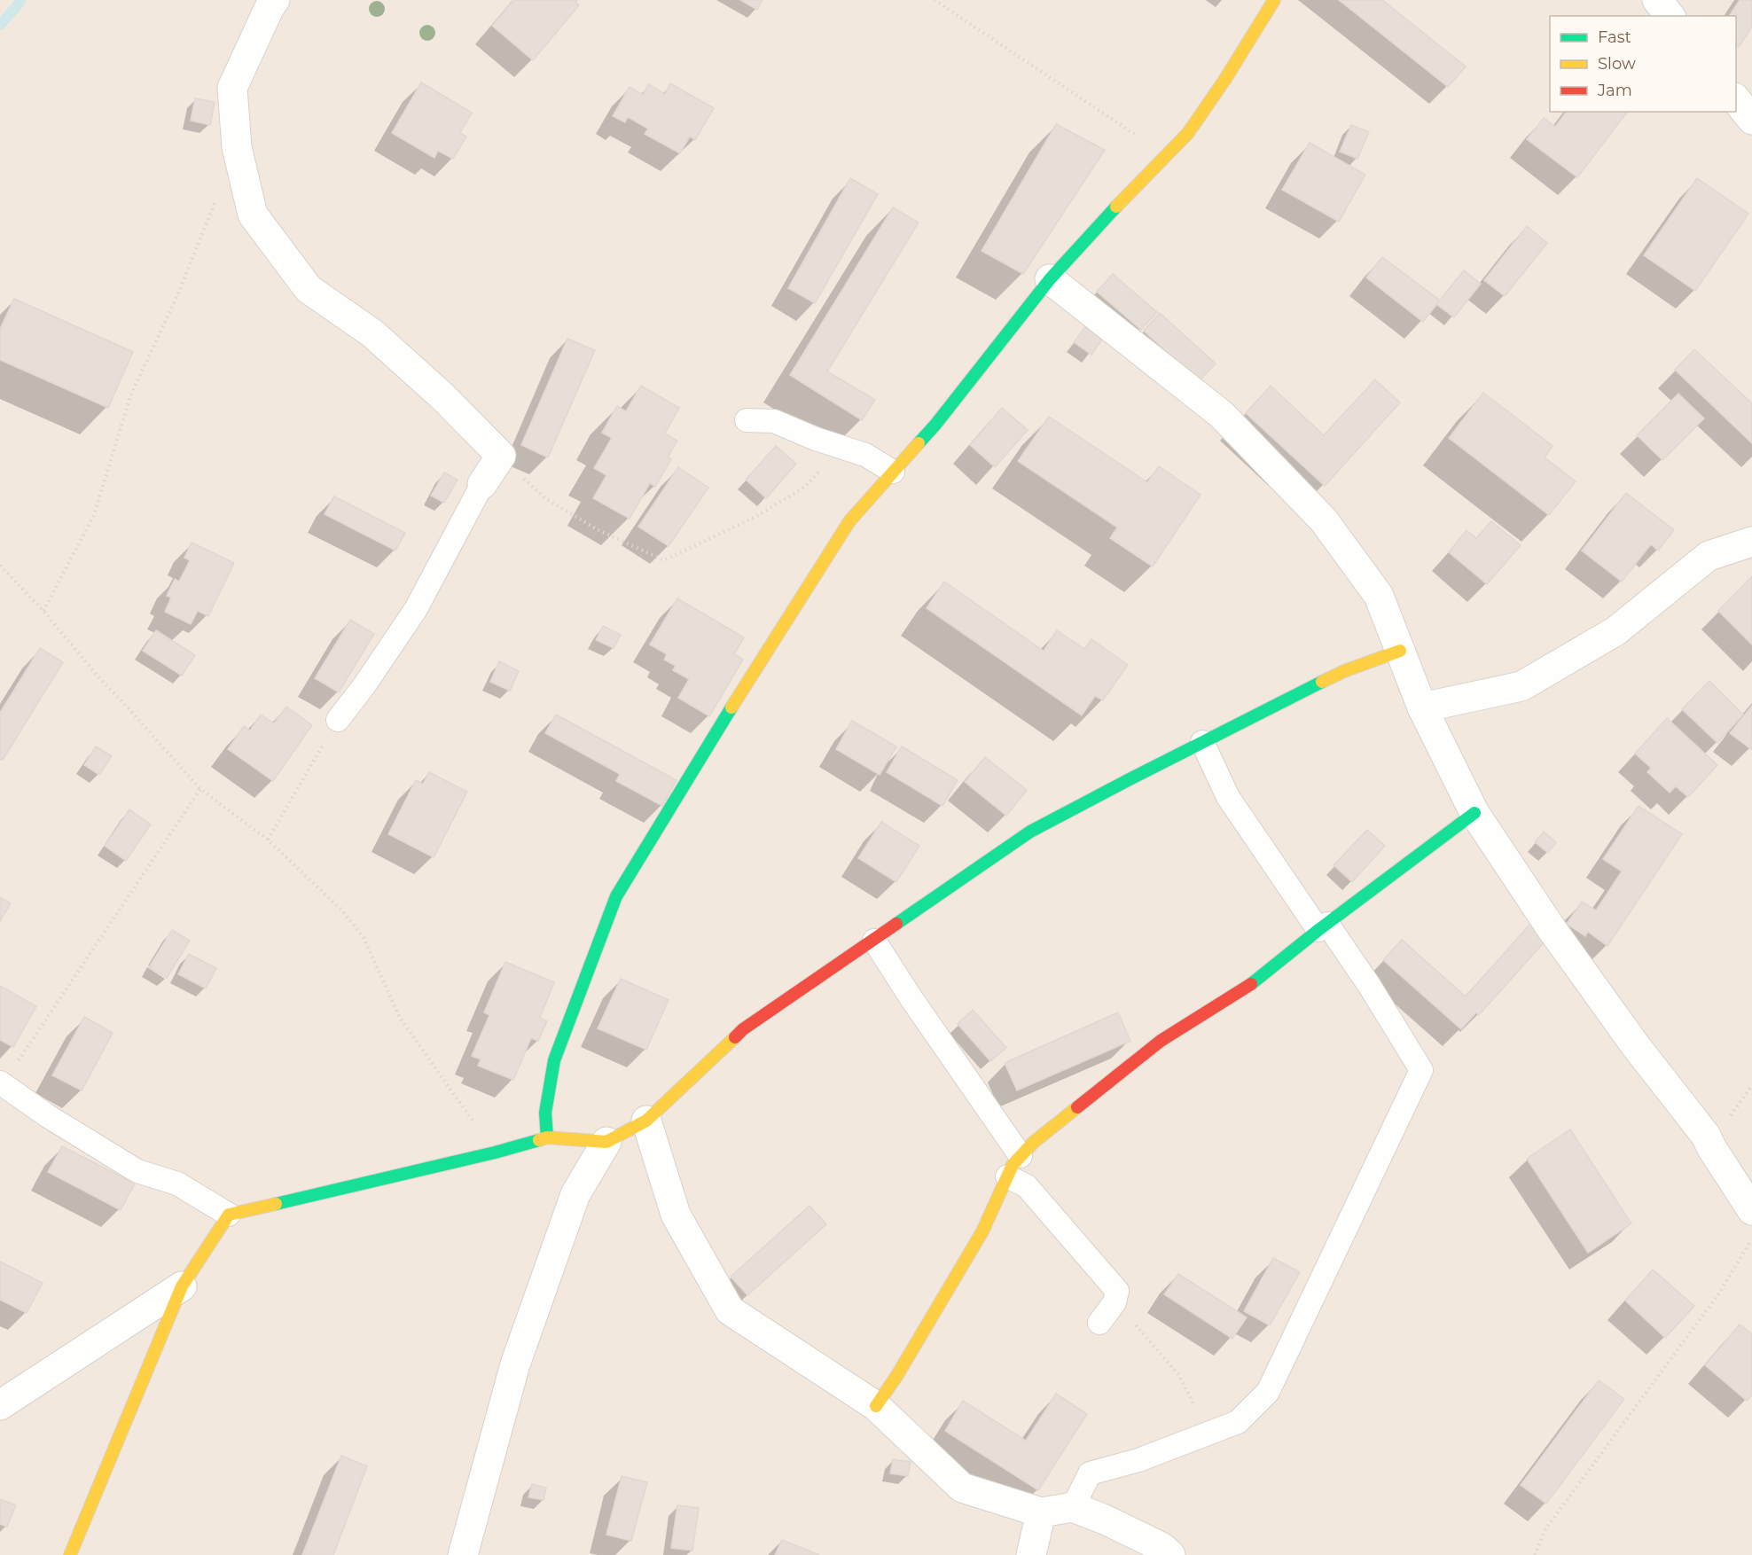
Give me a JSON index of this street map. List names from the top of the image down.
{
  "legend": ["Fast", "Slow", "Jam"]
}
